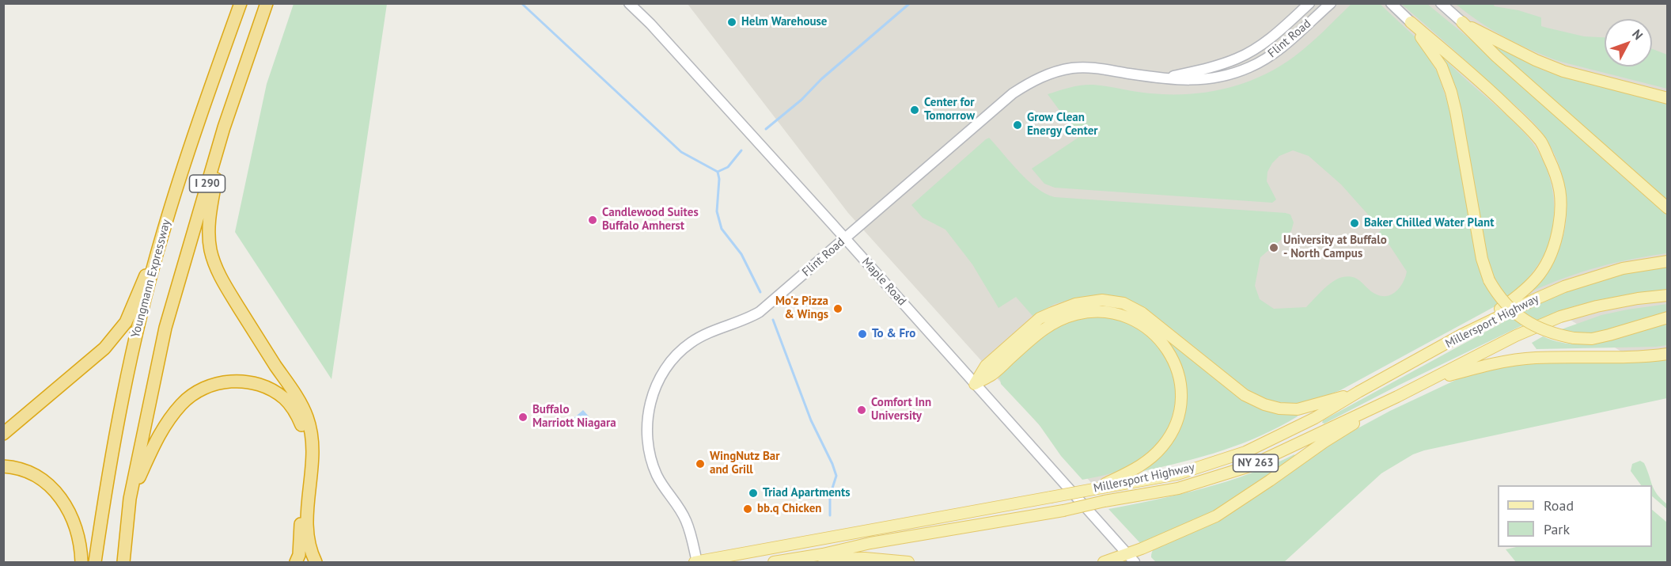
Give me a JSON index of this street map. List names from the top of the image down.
{
  "streets": {
    "highway": ["I 290", "Youngmann Expressway"],
    "main road": ["Millersport Highway", "NY 263"],
    "street": ["Flint Road", "Maple Road"]
  },
  "crossings": [
    ["Flint Road", "Maple Road"],
    ["Flint Road", "Millersport Highway"]
  ],
  "places": [
    "Helm Warehouse",
    "Center for Tomorrow",
    "Grow Clean Energy Center",
    "Candlewood Suites Buffalo Amherst",
    "Baker Chilled Water Plant",
    "University at Buffalo - North Campus",
    "Mo'z Pizza & Wings",
    "To & Fro",
    "Comfort Inn University",
    "Buffalo Marriott Niagara",
    "WingNutz Bar and Grill",
    "Triad Apartments",
    "bb.q Chicken"
  ],
  "legend": ["Road", "Park"],
  "north": "top right"
}
